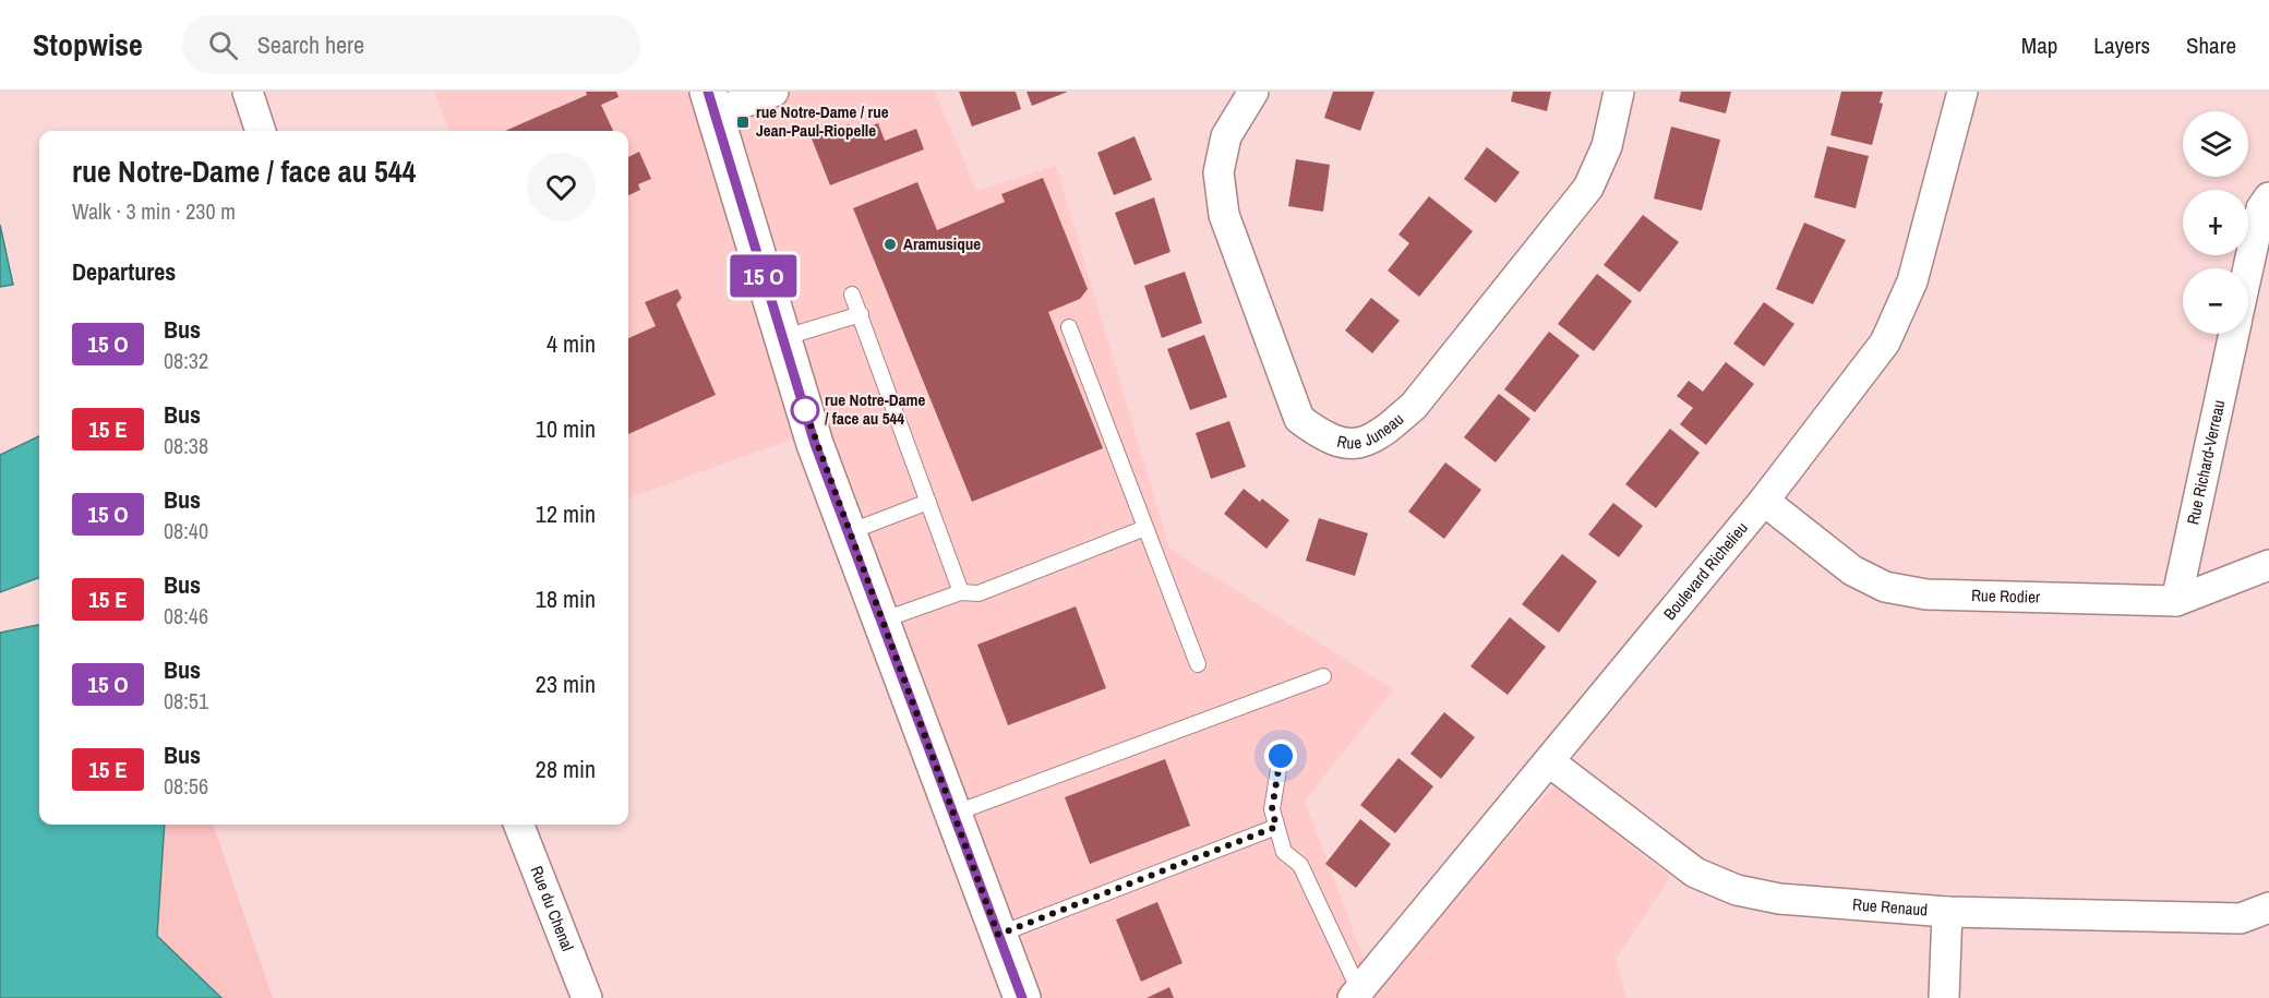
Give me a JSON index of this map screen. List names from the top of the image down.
{
  "streets": {
    "street": [
      "Rue Juneau",
      "Rue Richard-Verreau",
      "Boulevard Richelieu",
      "Rue Rodier",
      "Rue Renaud",
      "Rue du Chenal"
    ]
  },
  "crossings": [
    ["Rue Richard-Verreau", "Rue Rodier"],
    ["Boulevard Richelieu", "Rue Rodier"],
    ["Boulevard Richelieu", "Rue Renaud"]
  ],
  "places": {
    "transit": ["rue Notre-Dame / rue Jean-Paul-Riopelle"],
    "other": ["Aramusique", "rue Notre-Dame / face au 544"]
  },
  "page": {
    "header": "Stopwise",
    "search": "Search here",
    "nav": ["Map", "Layers", "Share"],
    "on_map": "15 O",
    "map_buttons": ["+", "−"],
    "heading": [
      ["rue Notre-Dame / face au 544", "Walk · 3 min · 230 m"],
      "Departures"
    ],
    "list": [
      {
        "mark": "15 O",
        "name": "Bus",
        "note": "08:32",
        "value": "4 min"
      },
      {
        "mark": "15 E",
        "name": "Bus",
        "note": "08:38",
        "value": "10 min"
      },
      {
        "mark": "15 O",
        "name": "Bus",
        "note": "08:40",
        "value": "12 min"
      },
      {
        "mark": "15 E",
        "name": "Bus",
        "note": "08:46",
        "value": "18 min"
      },
      {
        "mark": "15 O",
        "name": "Bus",
        "note": "08:51",
        "value": "23 min"
      },
      {
        "mark": "15 E",
        "name": "Bus",
        "note": "08:56",
        "value": "28 min"
      }
    ]
  }
}
